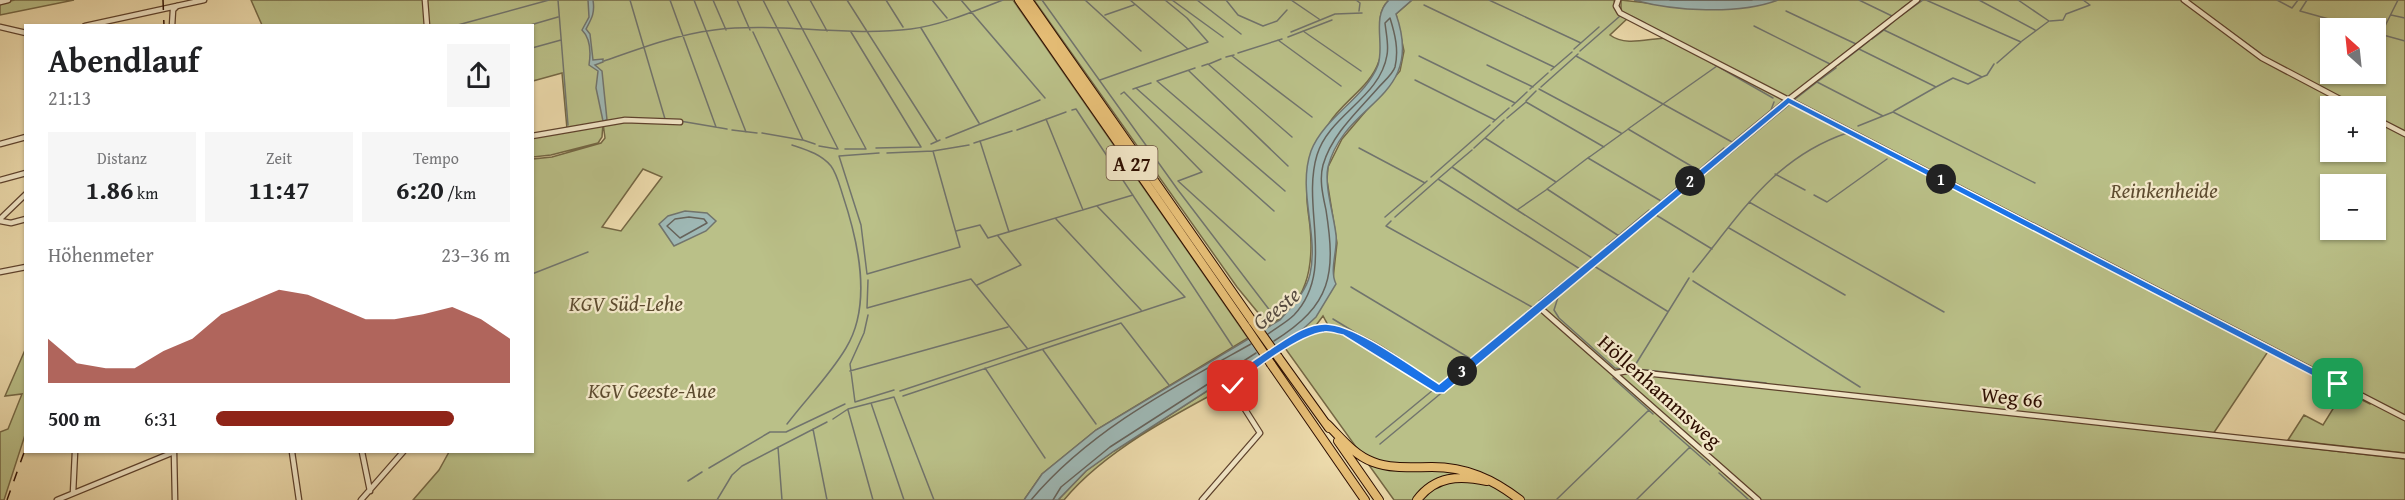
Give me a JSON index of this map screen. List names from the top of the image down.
{
  "streets": {
    "highway": ["A 27"],
    "street": ["Höllenhammsweg", "Weg 66"]
  },
  "crossings": [
    ["Höllenhammsweg", "Weg 66"]
  ],
  "water": ["Geeste"],
  "parks": ["Reinkenheide", "KGV Süd-Lehe", "KGV Geeste-Aue"],
  "north": "top left",
  "page": {
    "map_buttons": ["+", "−"],
    "heading": ["Abendlauf", "21:13"],
    "stats": [
      ["Distanz", "1.86 km"],
      ["Zeit", "11:47"],
      ["Tempo", "6:20 /km"]
    ],
    "pins": ["1", "2", "3"],
    "chart": ["Höhenmeter", "23–36 m"],
    "list": [
      {
        "name": "500 m",
        "note": "6:31"
      }
    ]
  }
}
